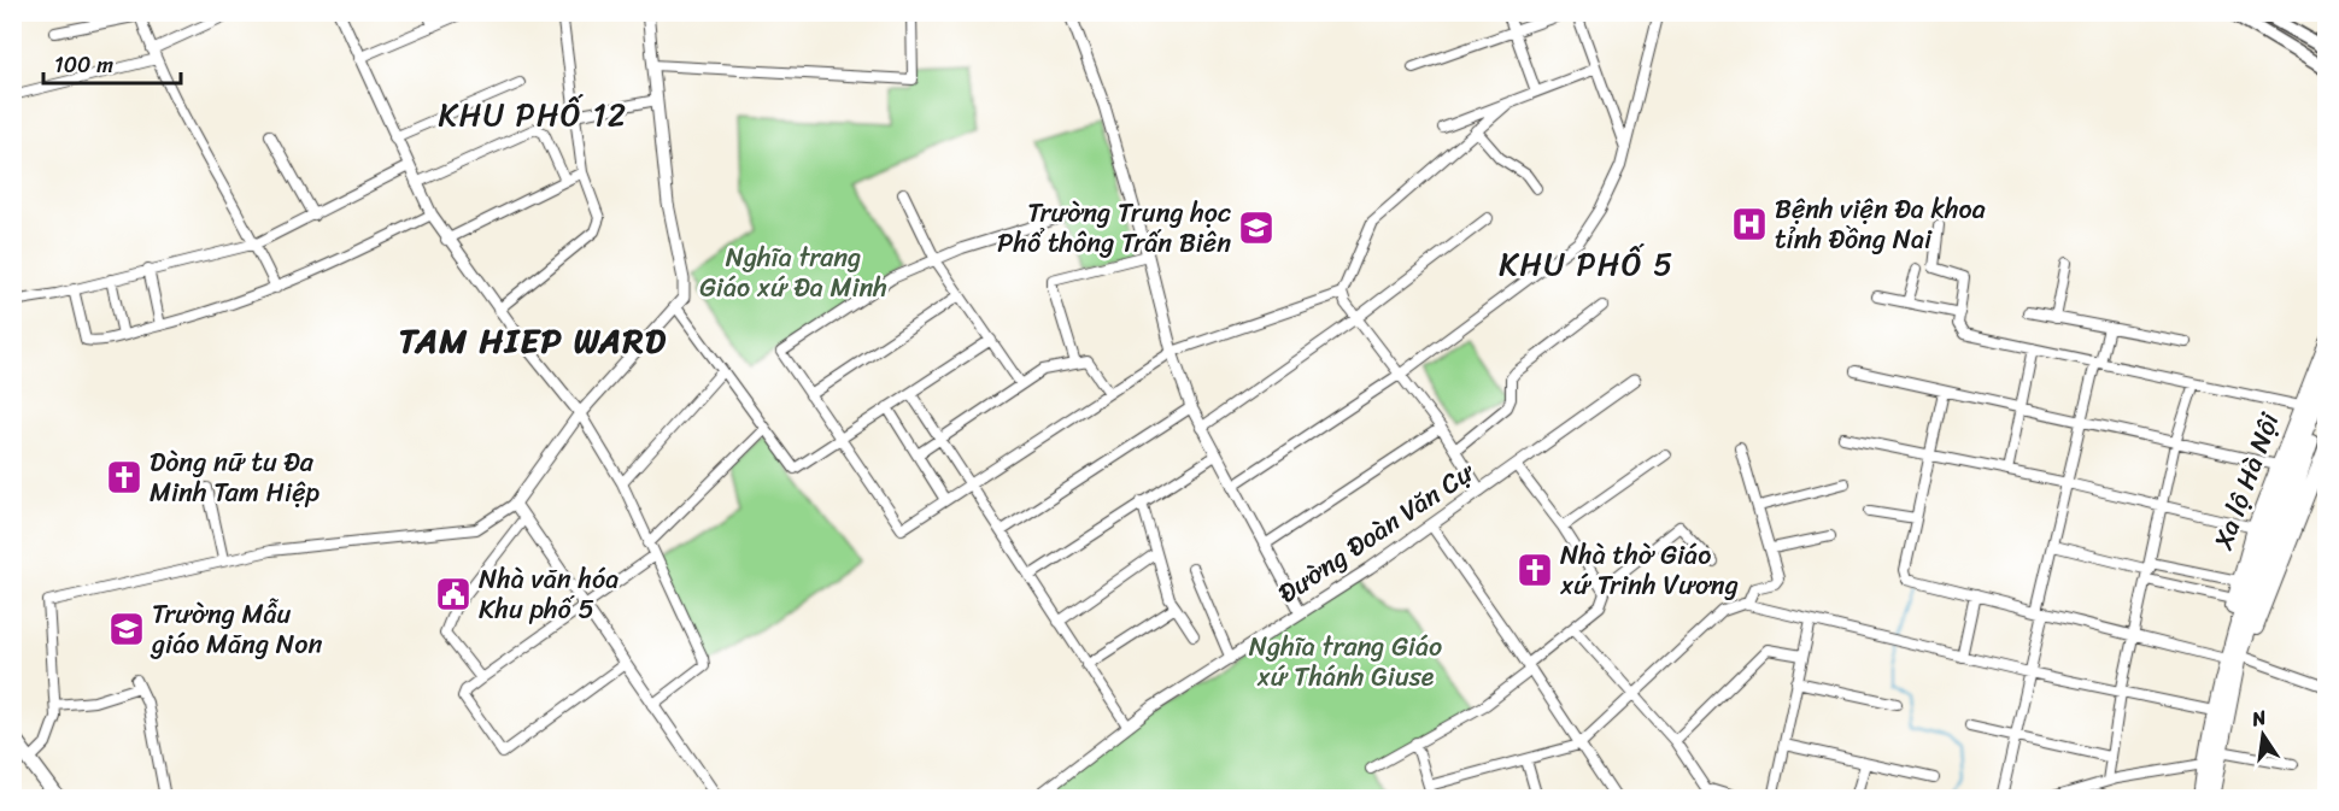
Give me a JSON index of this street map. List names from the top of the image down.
{
  "streets": {
    "main road": ["Xa lộ Hà Nội"],
    "street": ["Đường Đoàn Văn Cự"]
  },
  "districts": ["KHU PHỐ 12", "KHU PHỐ 5", "TAM HIEP WARD"],
  "parks": ["Nghĩa trang Giáo xứ Đa Minh", "Nghĩa trang Giáo xứ Thánh Giuse"],
  "places": {
    "hospital": ["Bệnh viện Đa khoa tỉnh Đồng Nai"],
    "school or university": ["Trường Trung học Phổ thông Trấn Biên", "Trường Mẫu giáo Măng Non"],
    "church": ["Dòng nữ tu Đa Minh Tam Hiệp", "Nhà thờ Giáo xứ Trinh Vương"],
    "public building": ["Nhà văn hóa Khu phố 5"]
  },
  "scale_bar": "100 m",
  "north": "top"
}
